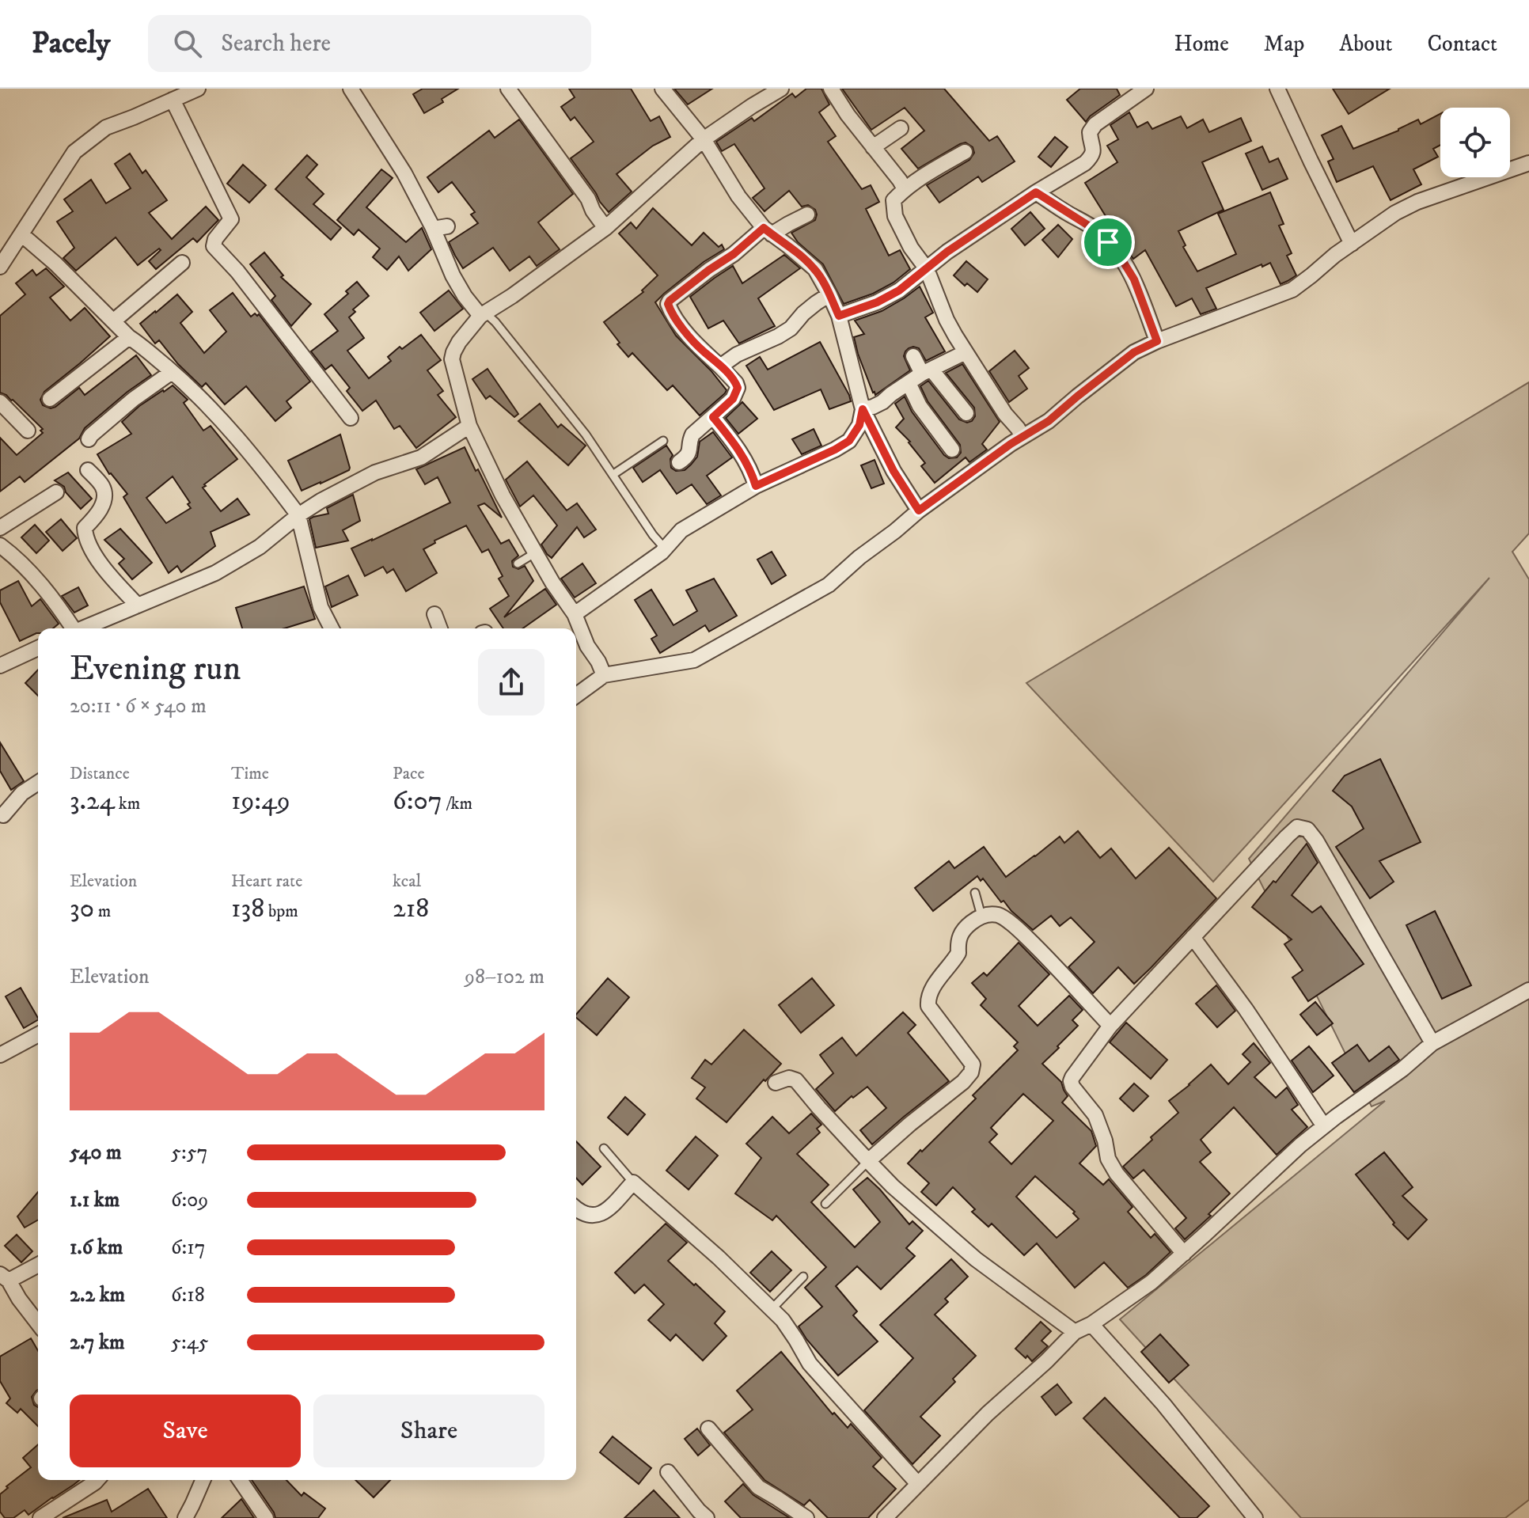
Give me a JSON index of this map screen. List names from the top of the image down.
{
  "page": {
    "header": "Pacely",
    "search": "Search here",
    "nav": [
      "Home",
      "Map",
      "About",
      "Contact"
    ],
    "heading": ["Evening run", "20:11 · 6 × 540 m"],
    "stats": [
      ["Distance", "3.24 km"],
      ["Time", "19:49"],
      ["Pace", "6:07 /km"],
      ["Elevation", "30 m"],
      ["Heart rate", "138 bpm"],
      ["kcal", "218"]
    ],
    "chart": ["Elevation", "98–102 m"],
    "list": [
      {
        "name": "540 m",
        "note": "5:57"
      },
      {
        "name": "1.1 km",
        "note": "6:09"
      },
      {
        "name": "1.6 km",
        "note": "6:17"
      },
      {
        "name": "2.2 km",
        "note": "6:18"
      },
      {
        "name": "2.7 km",
        "note": "5:45"
      }
    ],
    "buttons": ["Save", "Share"]
  }
}
